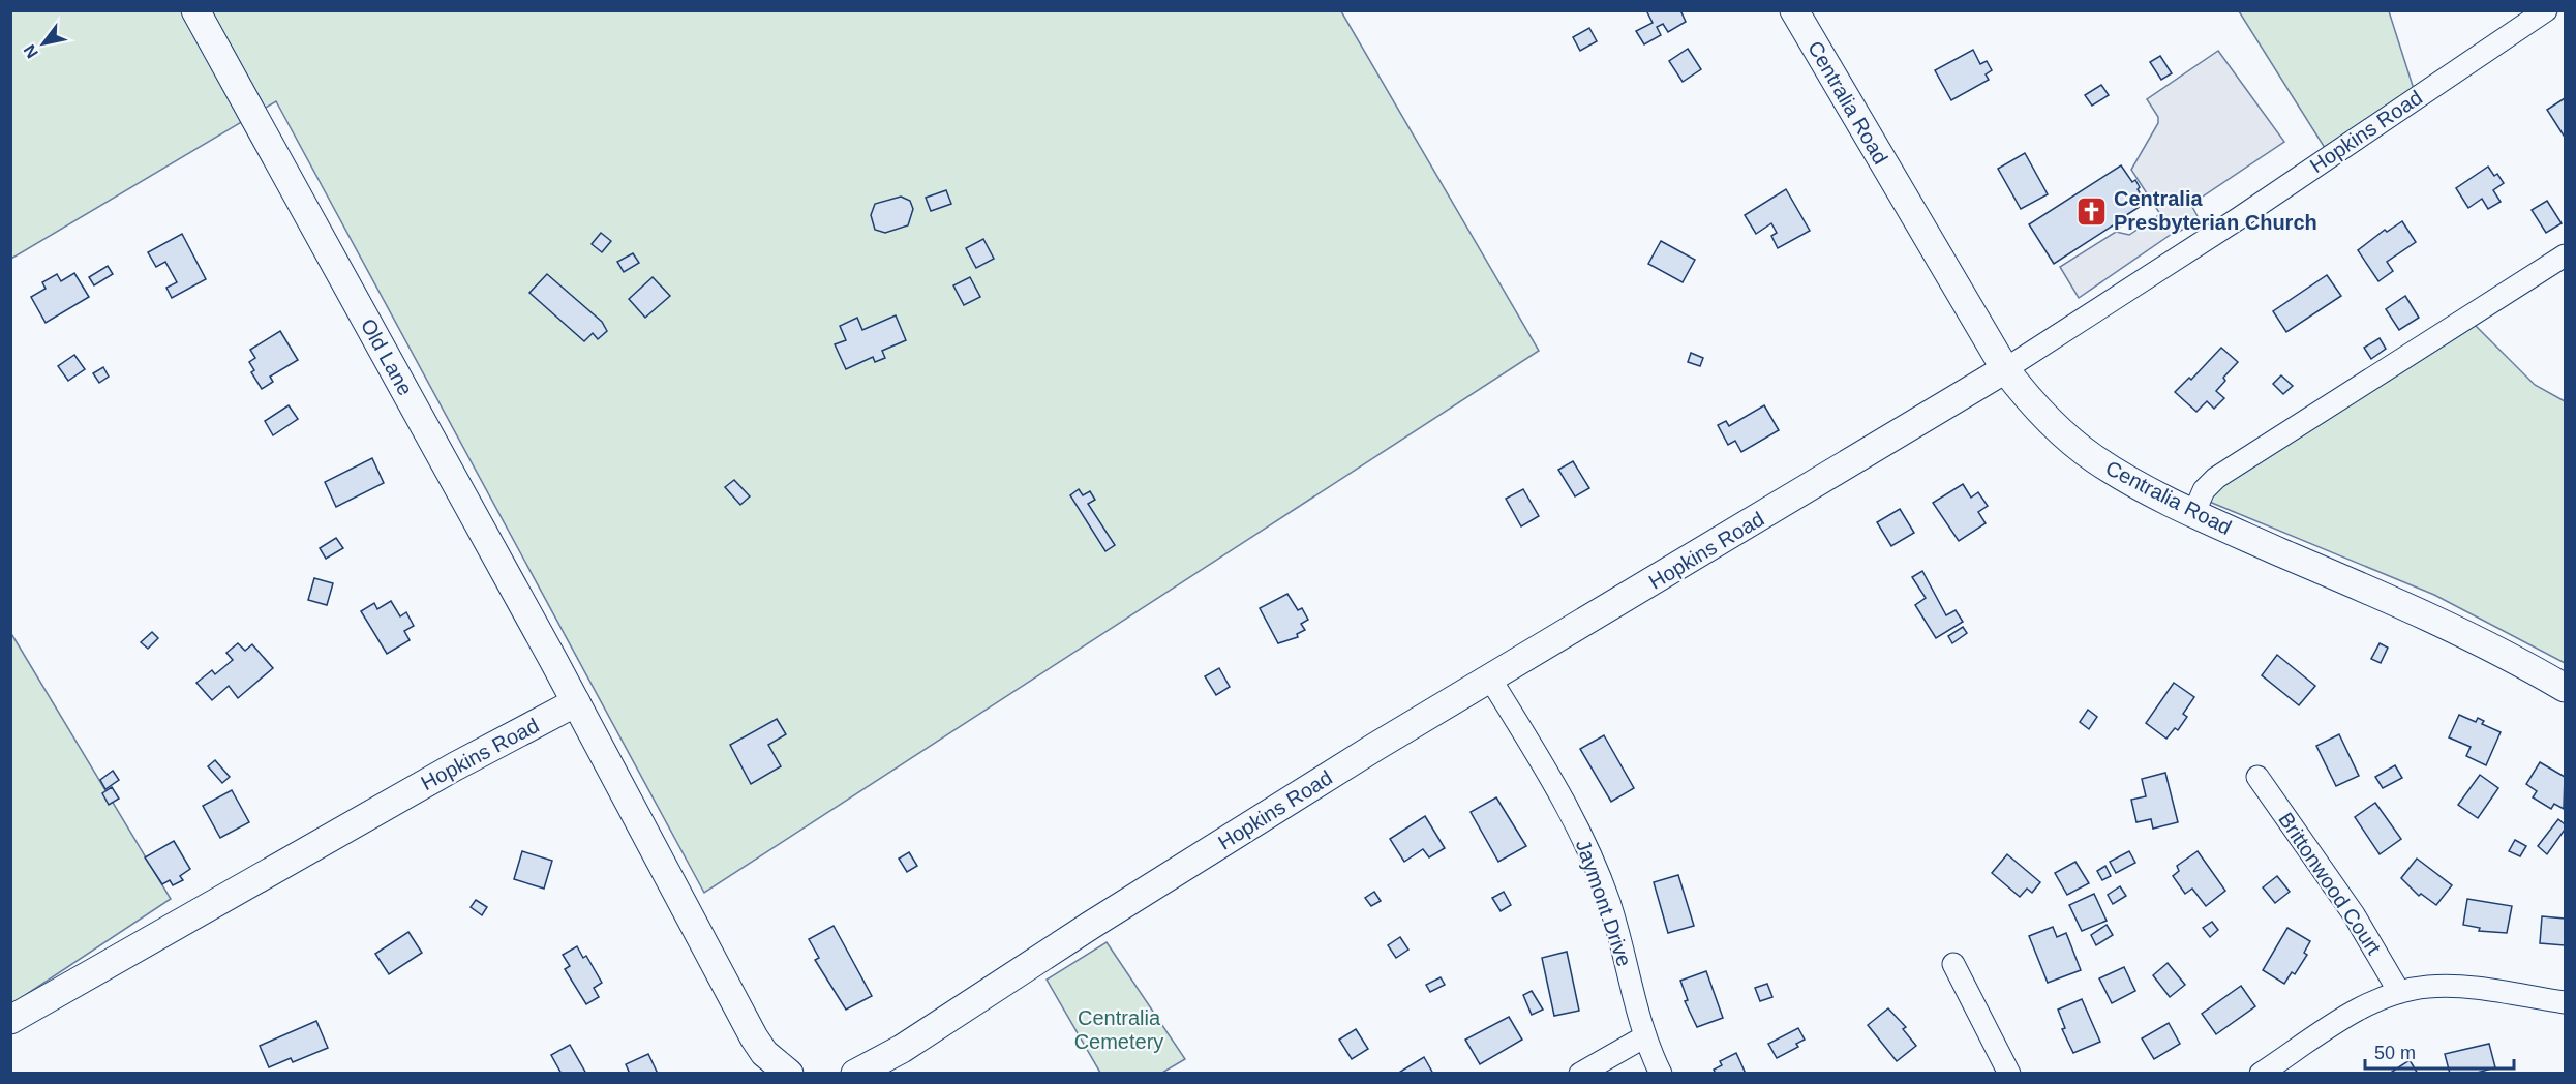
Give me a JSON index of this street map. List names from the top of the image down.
{
  "streets": {
    "main road": ["Centralia Road", "Hopkins Road", "Old Lane"],
    "street": ["Brittonwood Court", "Jaymont Drive"]
  },
  "crossings": [
    ["Centralia Road", "Hopkins Road"],
    ["Hopkins Road", "Old Lane"],
    ["Hopkins Road", "Jaymont Drive"]
  ],
  "parks": ["Centralia Cemetery"],
  "places": {
    "church": ["Centralia Presbyterian Church"]
  },
  "scale_bar": "50 m",
  "north": "bottom left"
}
